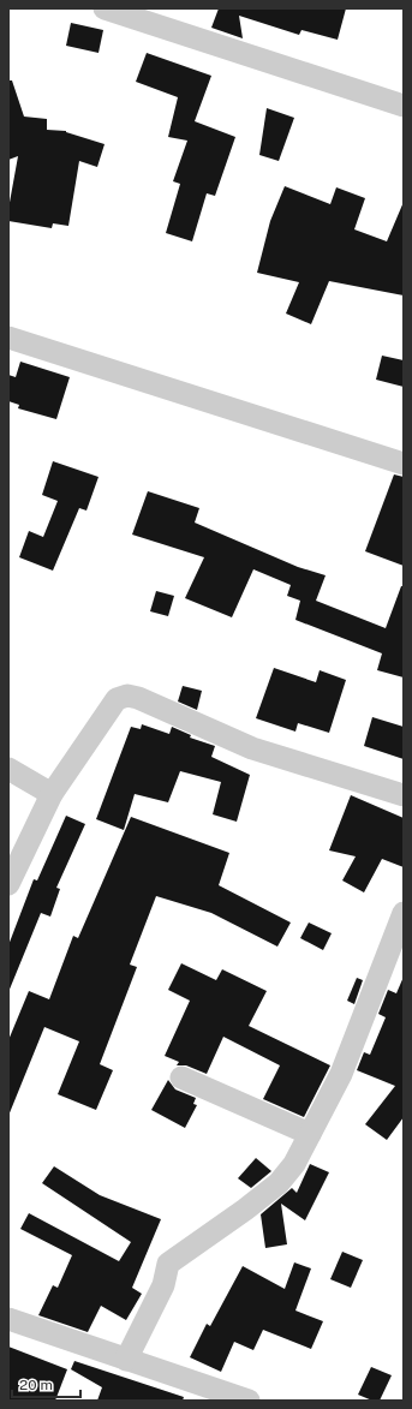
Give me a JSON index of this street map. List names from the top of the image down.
{
  "scale_bar": "20 m"
}
